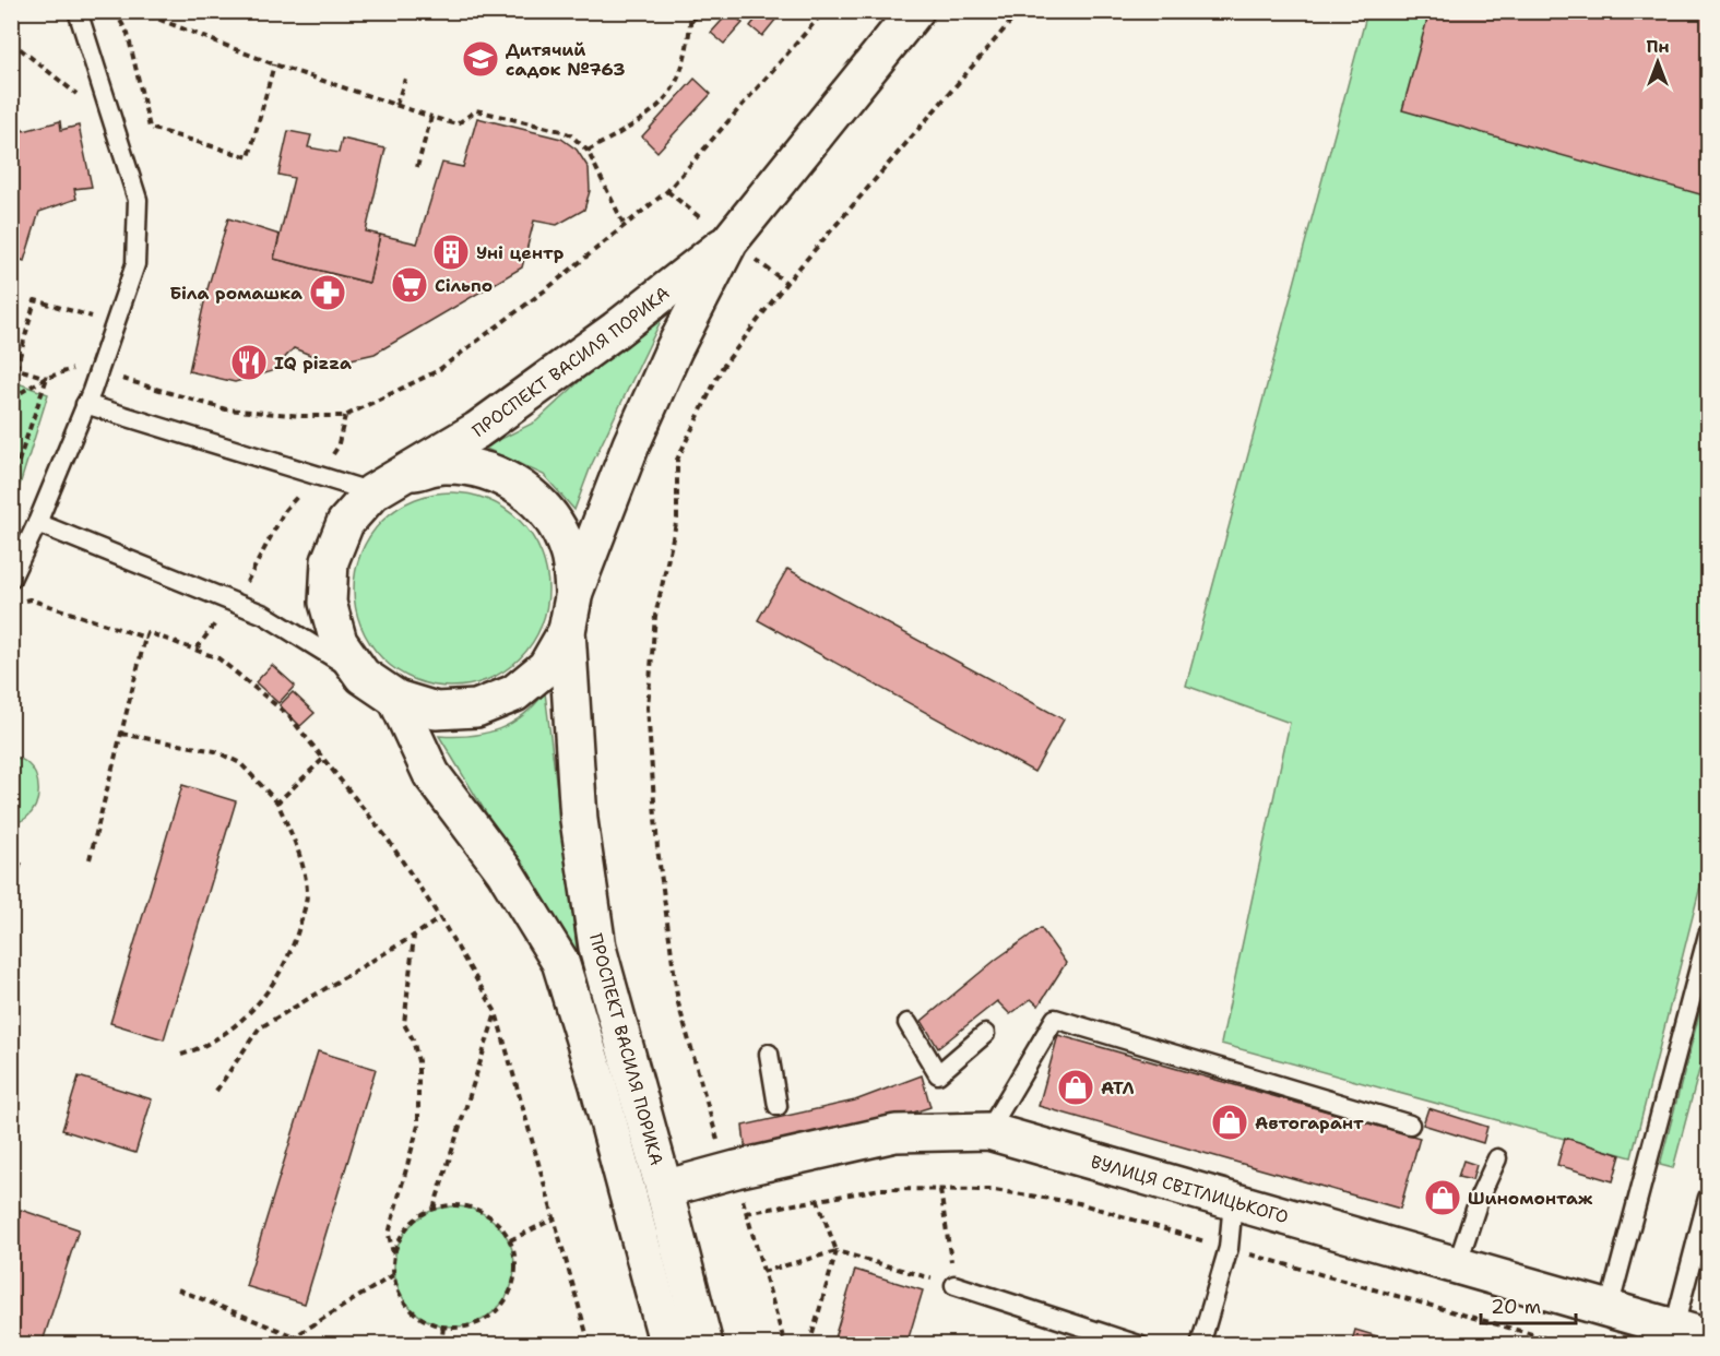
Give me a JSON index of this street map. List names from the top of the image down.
{
  "streets": {
    "street": ["ПРОСПЕКТ ВАСИЛЯ ПОРИКА", "ВУЛИЦЯ СВІТЛИЦЬКОГО"]
  },
  "crossings": [
    ["ПРОСПЕКТ ВАСИЛЯ ПОРИКА", "ВУЛИЦЯ СВІТЛИЦЬКОГО"]
  ],
  "places": {
    "school or university": ["Дитячий садок №763"],
    "building": ["Уні центр"],
    "supermarket": ["Сільпо"],
    "pharmacy": ["Біла ромашка"],
    "restaurant": ["IQ pizza"],
    "shop": ["АТЛ", "Автогарант", "Шиномонтаж"]
  },
  "scale_bar": "20 m",
  "north": "top"
}
